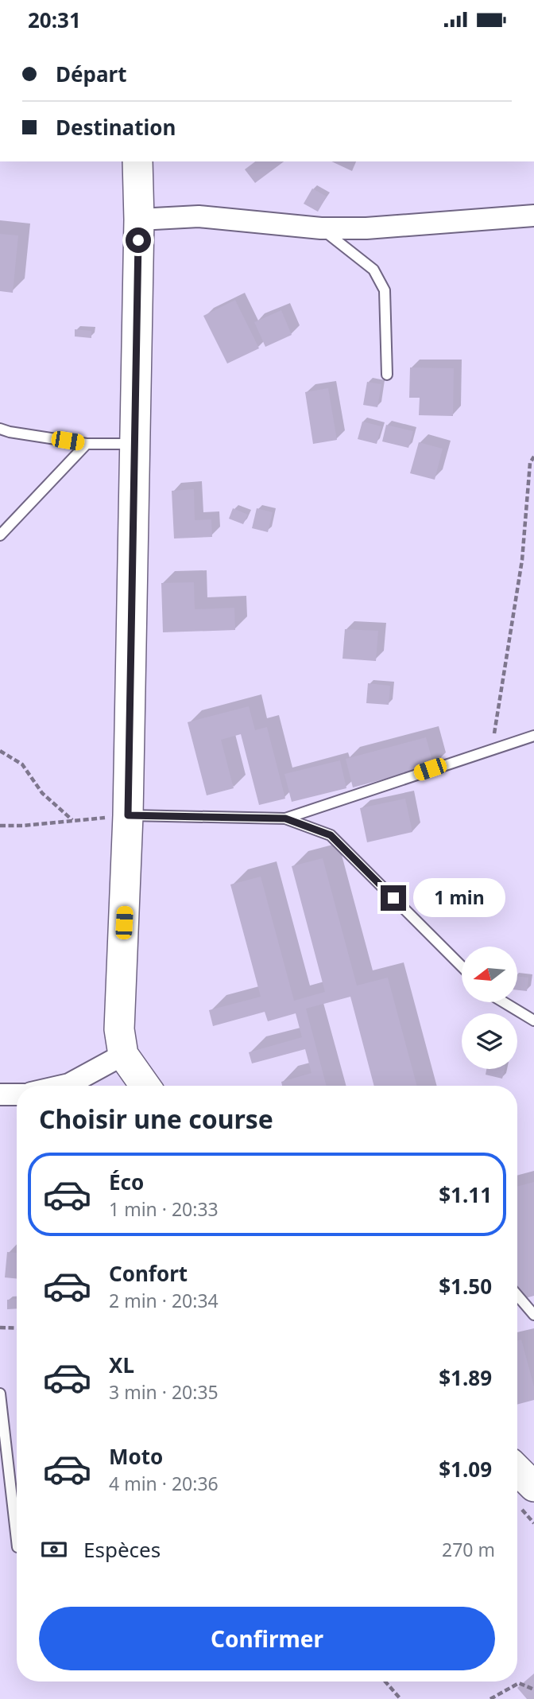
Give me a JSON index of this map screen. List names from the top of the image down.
{
  "north": "left",
  "page": {
    "status": "20:31",
    "banner": ["Départ", "Destination"],
    "bubble": "1 min",
    "heading": "Choisir une course",
    "list": [
      {
        "name": "Éco",
        "note": "1 min · 20:33",
        "value": "$1.11"
      },
      {
        "name": "Confort",
        "note": "2 min · 20:34",
        "value": "$1.50"
      },
      {
        "name": "XL",
        "note": "3 min · 20:35",
        "value": "$1.89"
      },
      {
        "name": "Moto",
        "note": "4 min · 20:36",
        "value": "$1.09"
      }
    ],
    "pay": ["Espèces", "270 m"],
    "buttons": "Confirmer"
  }
}
